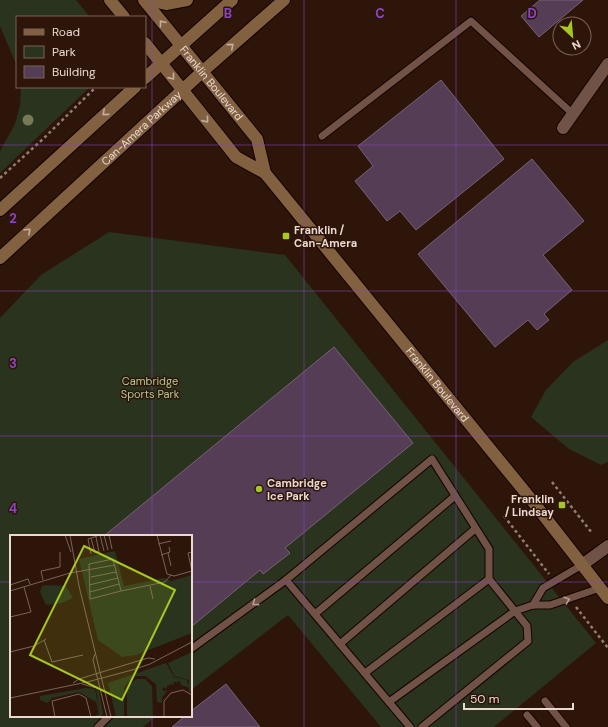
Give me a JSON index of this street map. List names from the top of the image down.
{
  "streets": {
    "main road": ["Franklin Boulevard", "Can-Amera Parkway"]
  },
  "crossings": [
    ["Franklin Boulevard", "Can-Amera Parkway"]
  ],
  "parks": ["Cambridge Sports Park"],
  "places": {
    "transit": ["Franklin / Can-Amera", "Franklin / Lindsay"],
    "other": ["Cambridge Ice Park"]
  },
  "legend": ["Road", "Park", "Building"],
  "scale_bar": "50 m",
  "north": "bottom right",
  "grid": {
    "columns": ["B", "C", "D"],
    "rows": ["2", "3", "4"]
  }
}
